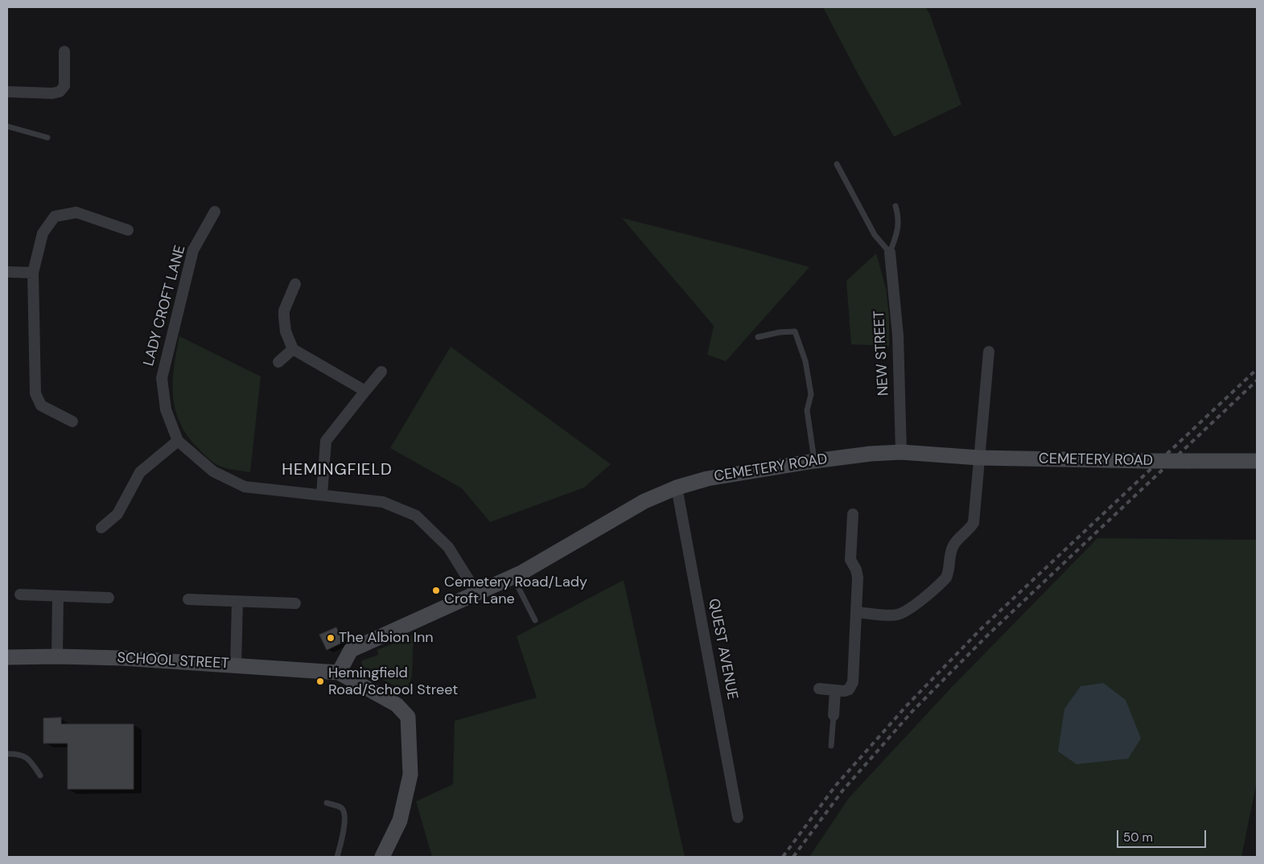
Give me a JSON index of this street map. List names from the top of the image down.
{
  "streets": {
    "street": [
      "LADY CROFT LANE",
      "NEW STREET",
      "CEMETERY ROAD",
      "QUEST AVENUE",
      "SCHOOL STREET"
    ]
  },
  "crossings": [
    ["LADY CROFT LANE", "CEMETERY ROAD"],
    ["NEW STREET", "CEMETERY ROAD"],
    ["CEMETERY ROAD", "QUEST AVENUE"],
    ["CEMETERY ROAD", "SCHOOL STREET"]
  ],
  "districts": ["HEMINGFIELD"],
  "places": ["Cemetery Road/Lady Croft Lane", "The Albion Inn", "Hemingfield Road/School Street"],
  "scale_bar": "50 m"
}
